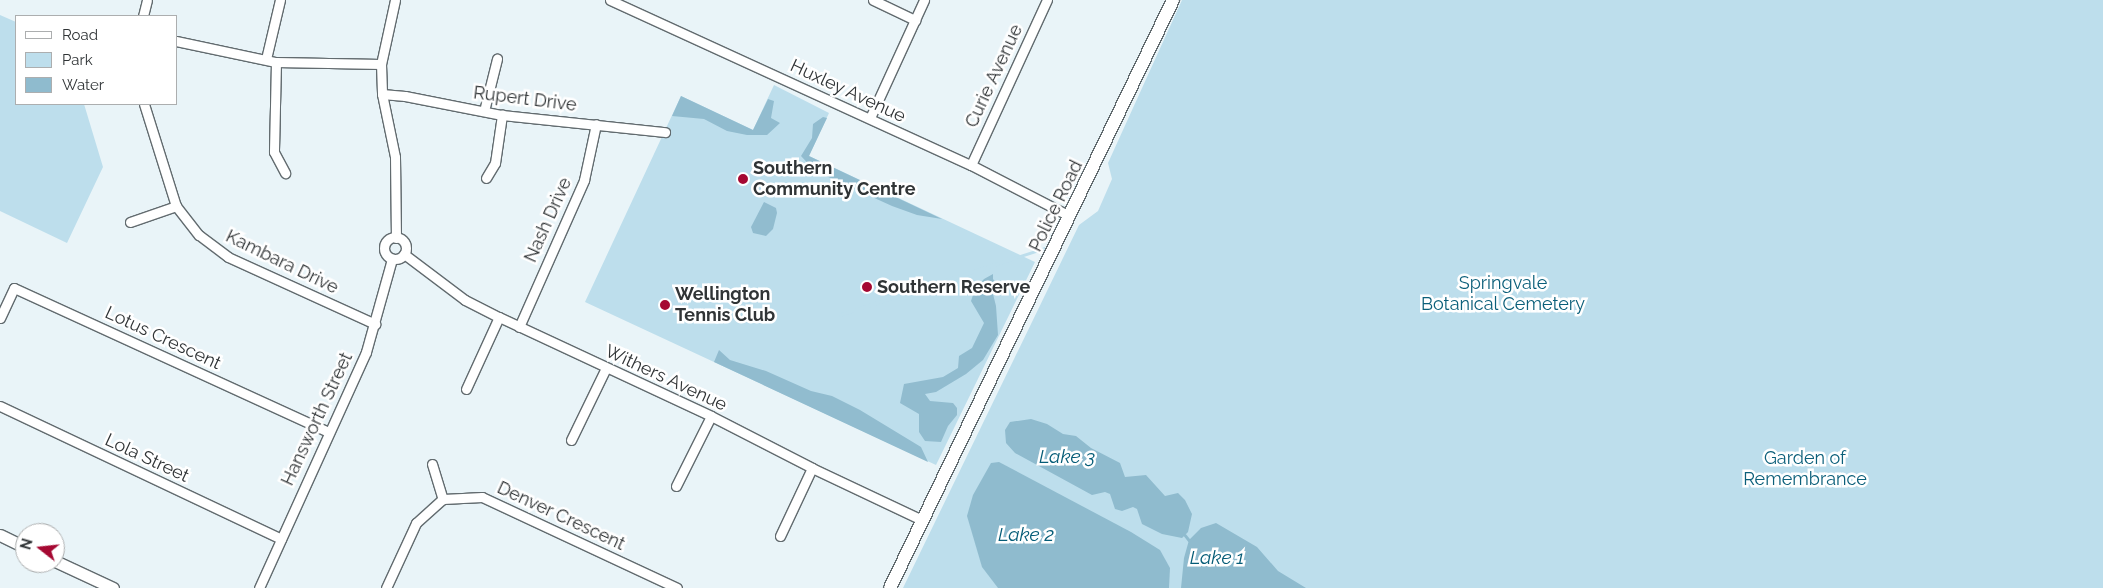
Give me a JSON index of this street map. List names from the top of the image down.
{
  "streets": {
    "main road": ["Police Road"],
    "street": [
      "Curie Avenue",
      "Huxley Avenue",
      "Rupert Drive",
      "Nash Drive",
      "Kambara Drive",
      "Lotus Crescent",
      "Withers Avenue",
      "Hansworth Street",
      "Lola Street",
      "Denver Crescent"
    ]
  },
  "crossings": [
    ["Curie Avenue", "Huxley Avenue"],
    ["Huxley Avenue", "Police Road"],
    ["Rupert Drive", "Nash Drive"],
    ["Police Road", "Withers Avenue"],
    ["Nash Drive", "Withers Avenue"],
    ["Kambara Drive", "Hansworth Street"],
    ["Lotus Crescent", "Hansworth Street"],
    ["Withers Avenue", "Hansworth Street"],
    ["Hansworth Street", "Lola Street"]
  ],
  "water": ["Lake 3", "Lake 2", "Lake 1"],
  "parks": ["Springvale Botanical Cemetery", "Garden of Remembrance"],
  "places": ["Southern Community Centre", "Southern Reserve", "Wellington Tennis Club"],
  "legend": ["Road", "Park", "Water"],
  "north": "left"
}
